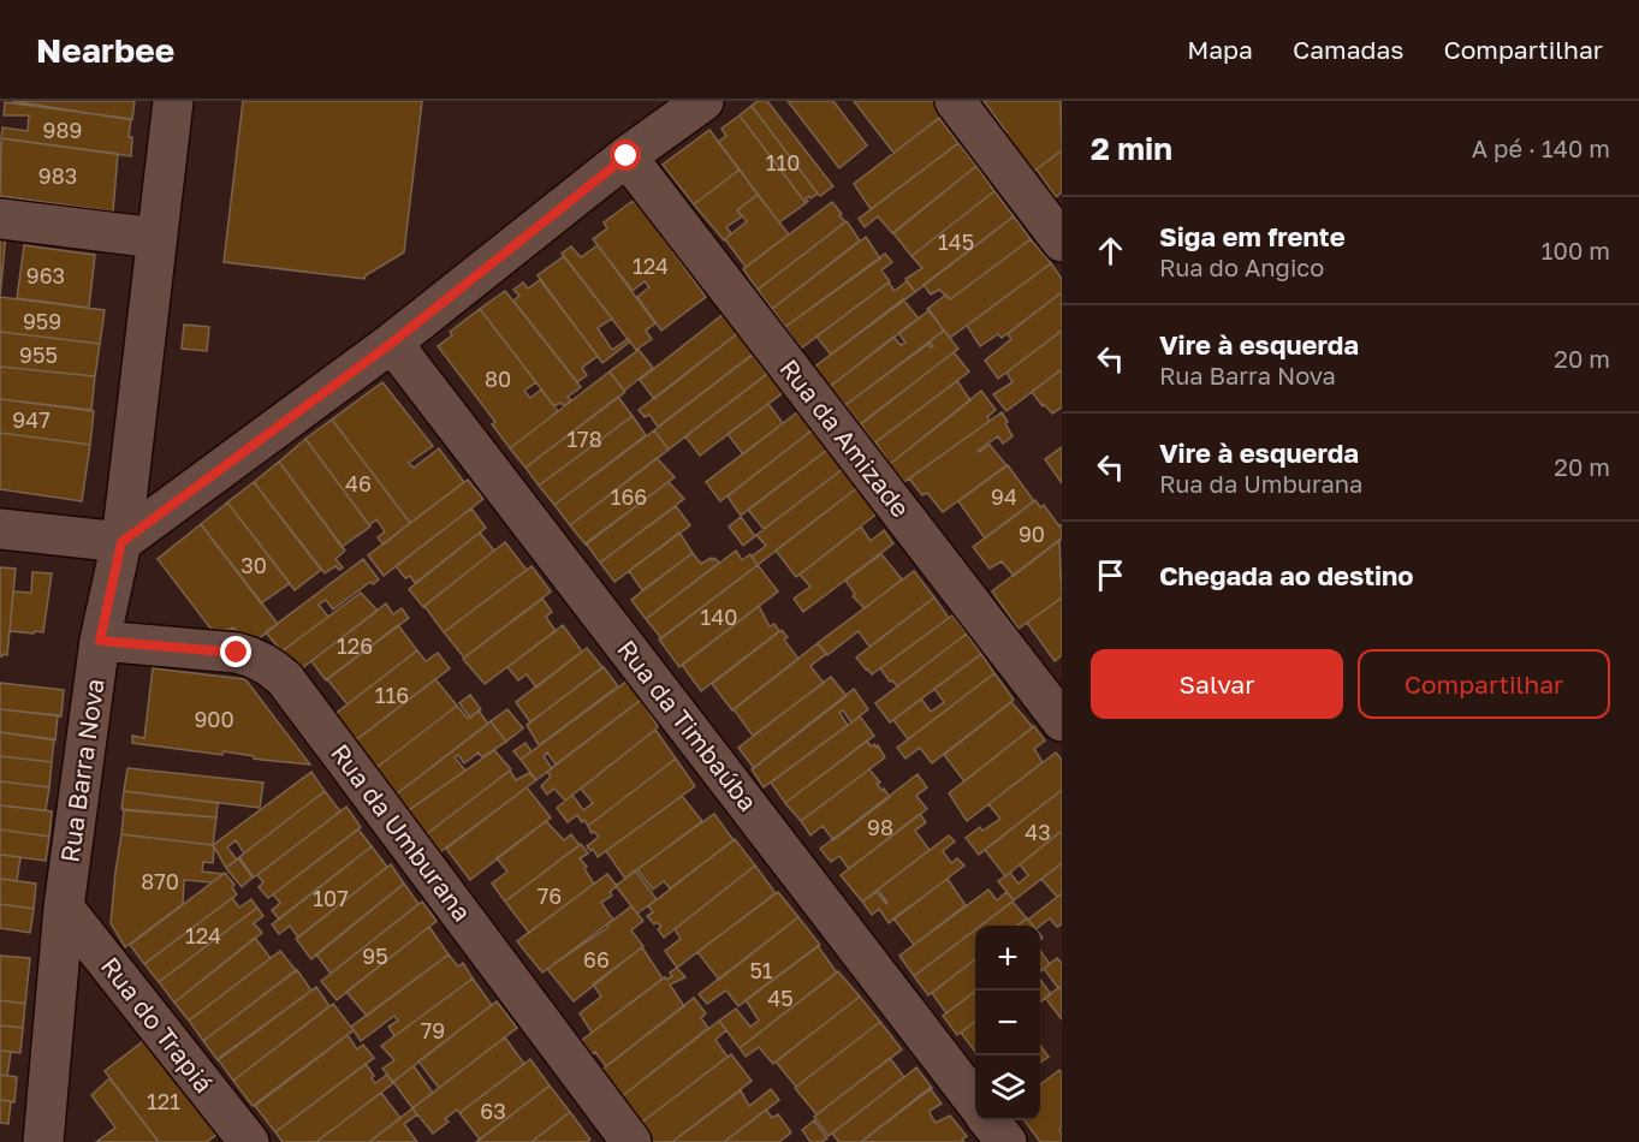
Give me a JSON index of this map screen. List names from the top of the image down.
{
  "streets": {
    "street": [
      "Rua da Amizade",
      "Rua da Timbaúba",
      "Rua Barra Nova",
      "Rua da Umburana",
      "Rua do Trapiá"
    ]
  },
  "crossings": [
    ["Rua Barra Nova", "Rua da Umburana"],
    ["Rua Barra Nova", "Rua do Trapiá"]
  ],
  "house_numbers": [
    "989",
    "110",
    "983",
    "145",
    "124",
    "963",
    "959",
    "955",
    "80",
    "947",
    "178",
    "46",
    "166",
    "94",
    "90",
    "30",
    "140",
    "126",
    "116",
    "900",
    "98",
    "43",
    "870",
    "76",
    "107",
    "124",
    "95",
    "66",
    "51",
    "45",
    "79",
    "121",
    "63"
  ],
  "page": {
    "header": "Nearbee",
    "nav": ["Mapa", "Camadas", "Compartilhar"],
    "heading": ["2 min", "A pé · 140 m"],
    "list": [
      ["Siga em frente", "Rua do Angico", "100 m"],
      ["Vire à esquerda", "Rua Barra Nova", "20 m"],
      ["Vire à esquerda", "Rua da Umburana", "20 m"],
      "Chegada ao destino"
    ],
    "buttons": ["Salvar", "Compartilhar"],
    "map_buttons": ["+", "−"]
  }
}
